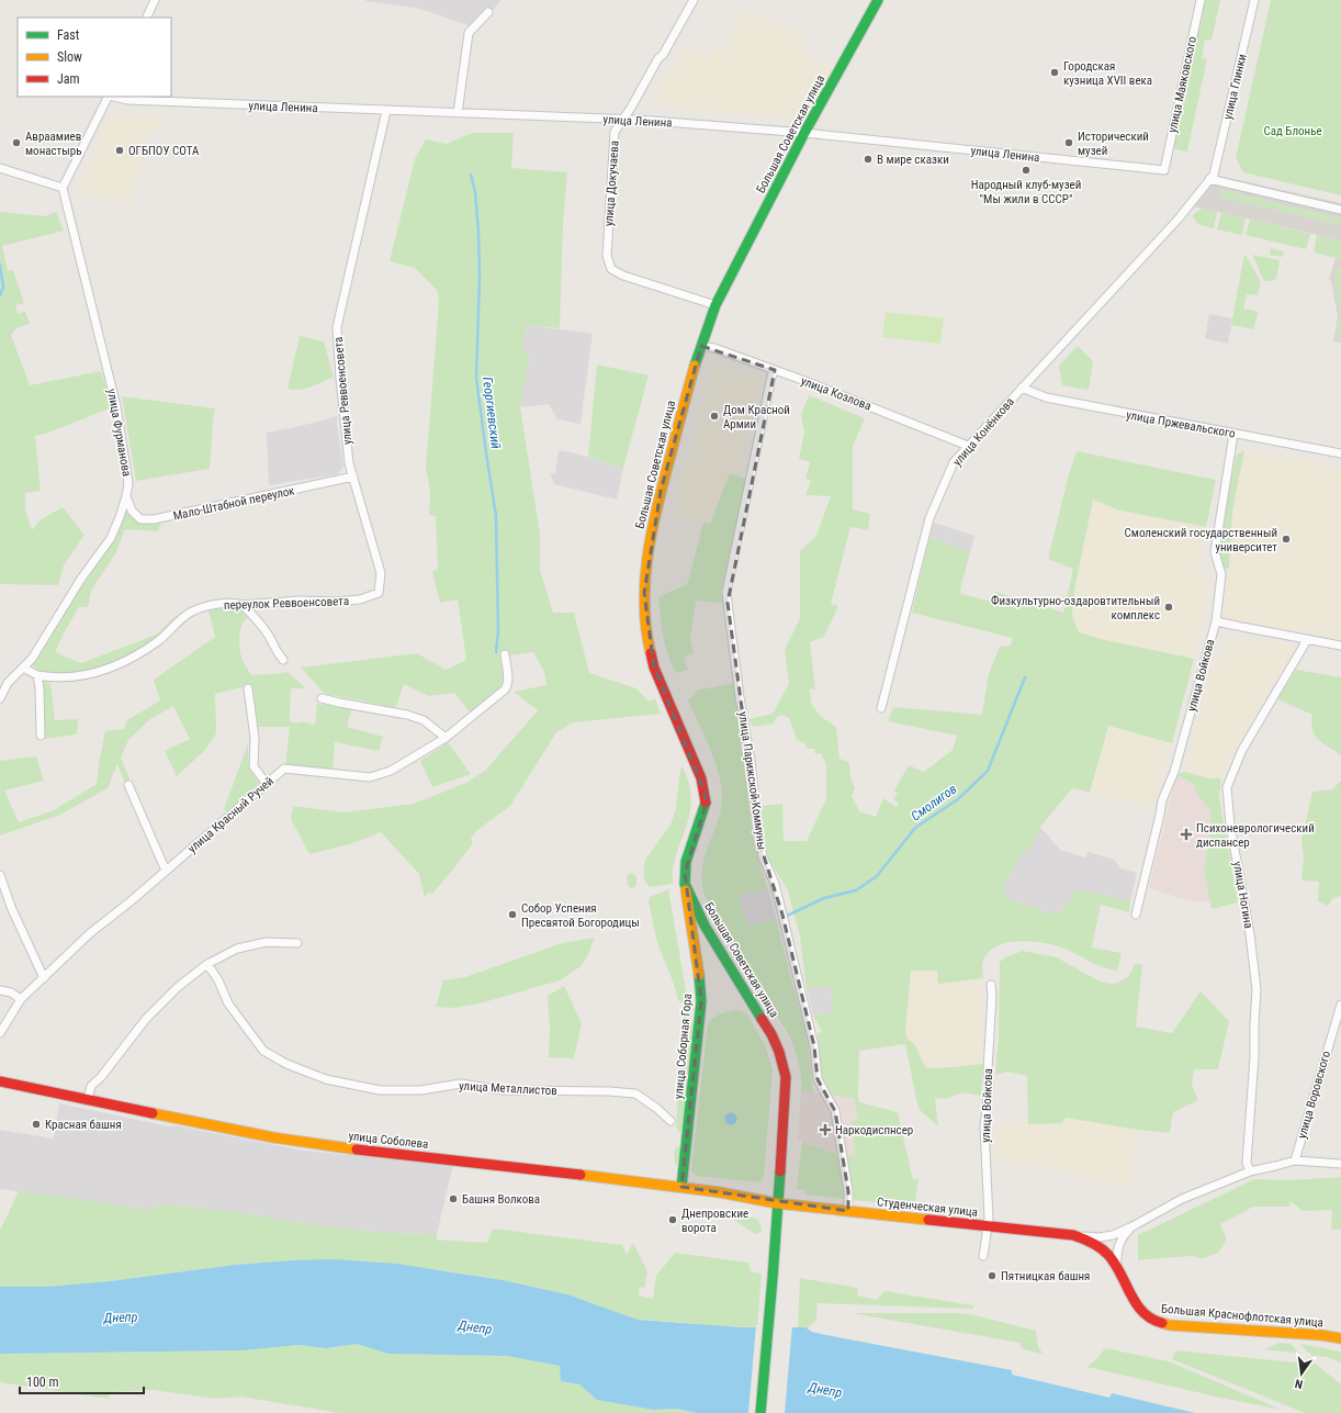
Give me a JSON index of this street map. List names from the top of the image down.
{
  "streets": {
    "main road": [
      "Большая Советская улица",
      "улица Соборная Гора",
      "улица Соболева",
      "Студенческая улица",
      "Большая Краснофлотская улица"
    ],
    "street": [
      "улица Маяковского",
      "улица Глинки",
      "улица Ленина",
      "улица Докучаева",
      "улица Реввоенсовета",
      "улица Козлова",
      "улица Пржевальского",
      "улица Конёнкова",
      "улица Фурманова",
      "Мало-Штабной переулок",
      "переулок Реввоенсовета",
      "улица Войкова",
      "улица Парижской Коммуны",
      "улица Красный Ручей",
      "улица Ногина",
      "улица Металлистов",
      "улица Воровского"
    ]
  },
  "crossings": [
    ["улица Маяковского", "улица Ленина"],
    ["улица Глинки", "улица Конёнкова"],
    ["улица Ленина", "Большая Советская улица"],
    ["улица Ленина", "улица Докучаева"],
    ["улица Ленина", "улица Реввоенсовета"],
    ["Большая Советская улица", "улица Докучаева"],
    ["Большая Советская улица", "улица Козлова"],
    ["Большая Советская улица", "улица Соборная Гора"],
    ["Большая Советская улица", "улица Соболева"],
    ["Большая Советская улица", "Студенческая улица"],
    ["улица Реввоенсовета", "Мало-Штабной переулок"],
    ["улица Реввоенсовета", "переулок Реввоенсовета"],
    ["улица Козлова", "улица Конёнкова"],
    ["улица Козлова", "улица Парижской Коммуны"],
    ["улица Пржевальского", "улица Конёнкова"],
    ["улица Пржевальского", "улица Войкова"],
    ["улица Фурманова", "Мало-Штабной переулок"],
    ["улица Войкова", "Студенческая улица"],
    ["улица Парижской Коммуны", "Студенческая улица"],
    ["улица Ногина", "Студенческая улица"],
    ["улица Соборная Гора", "улица Соболева"],
    ["улица Воровского", "Студенческая улица"],
    ["улица Соболева", "Студенческая улица"],
    ["Студенческая улица", "Большая Краснофлотская улица"]
  ],
  "water": ["Георгиевский", "Смолигов", "Днепр"],
  "parks": ["Сад Блонье"],
  "places": {
    "other": [
      "Городская кузница XVII века",
      "Авраамиев монастырь",
      "Исторический музей",
      "ОГБПОУ СОТА",
      "В мире сказки",
      "Народный клуб-музей \"Мы жили в СССР\"",
      "Дом Красной Армии",
      "Смоленский государственный университет",
      "Физкультурно-оздаровтительный комплекс",
      "Собор Успения Пресвятой Богородицы",
      "Красная башня",
      "Башня Волкова",
      "Днепровские ворота",
      "Пятницкая башня"
    ],
    "health": ["Психоневрологический диспансер", "Наркодиспнсер"]
  },
  "legend": ["Fast", "Slow", "Jam"],
  "scale_bar": "100 m",
  "north": "bottom"
}
